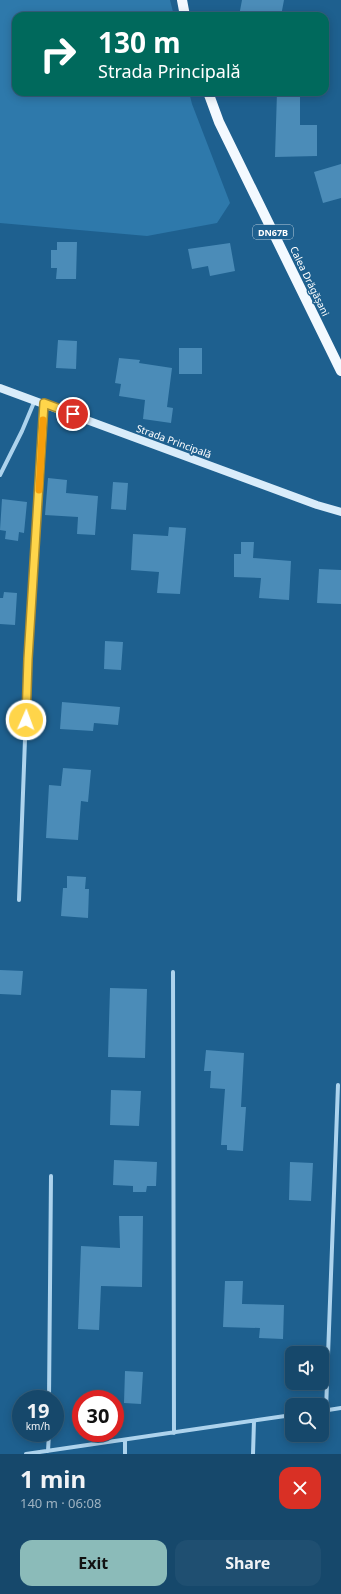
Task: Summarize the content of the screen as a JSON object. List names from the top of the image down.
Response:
{
  "streets": {
    "main road": ["DN67B", "Calea Drăgășani"],
    "street": ["Strada Principală"]
  },
  "page": {
    "turn": ["130 m", "Strada Principală"],
    "speed": "19 km/h",
    "limit": "30",
    "heading": ["1 min", "140 m · 06:08"],
    "buttons": ["Exit", "Share"]
  }
}
